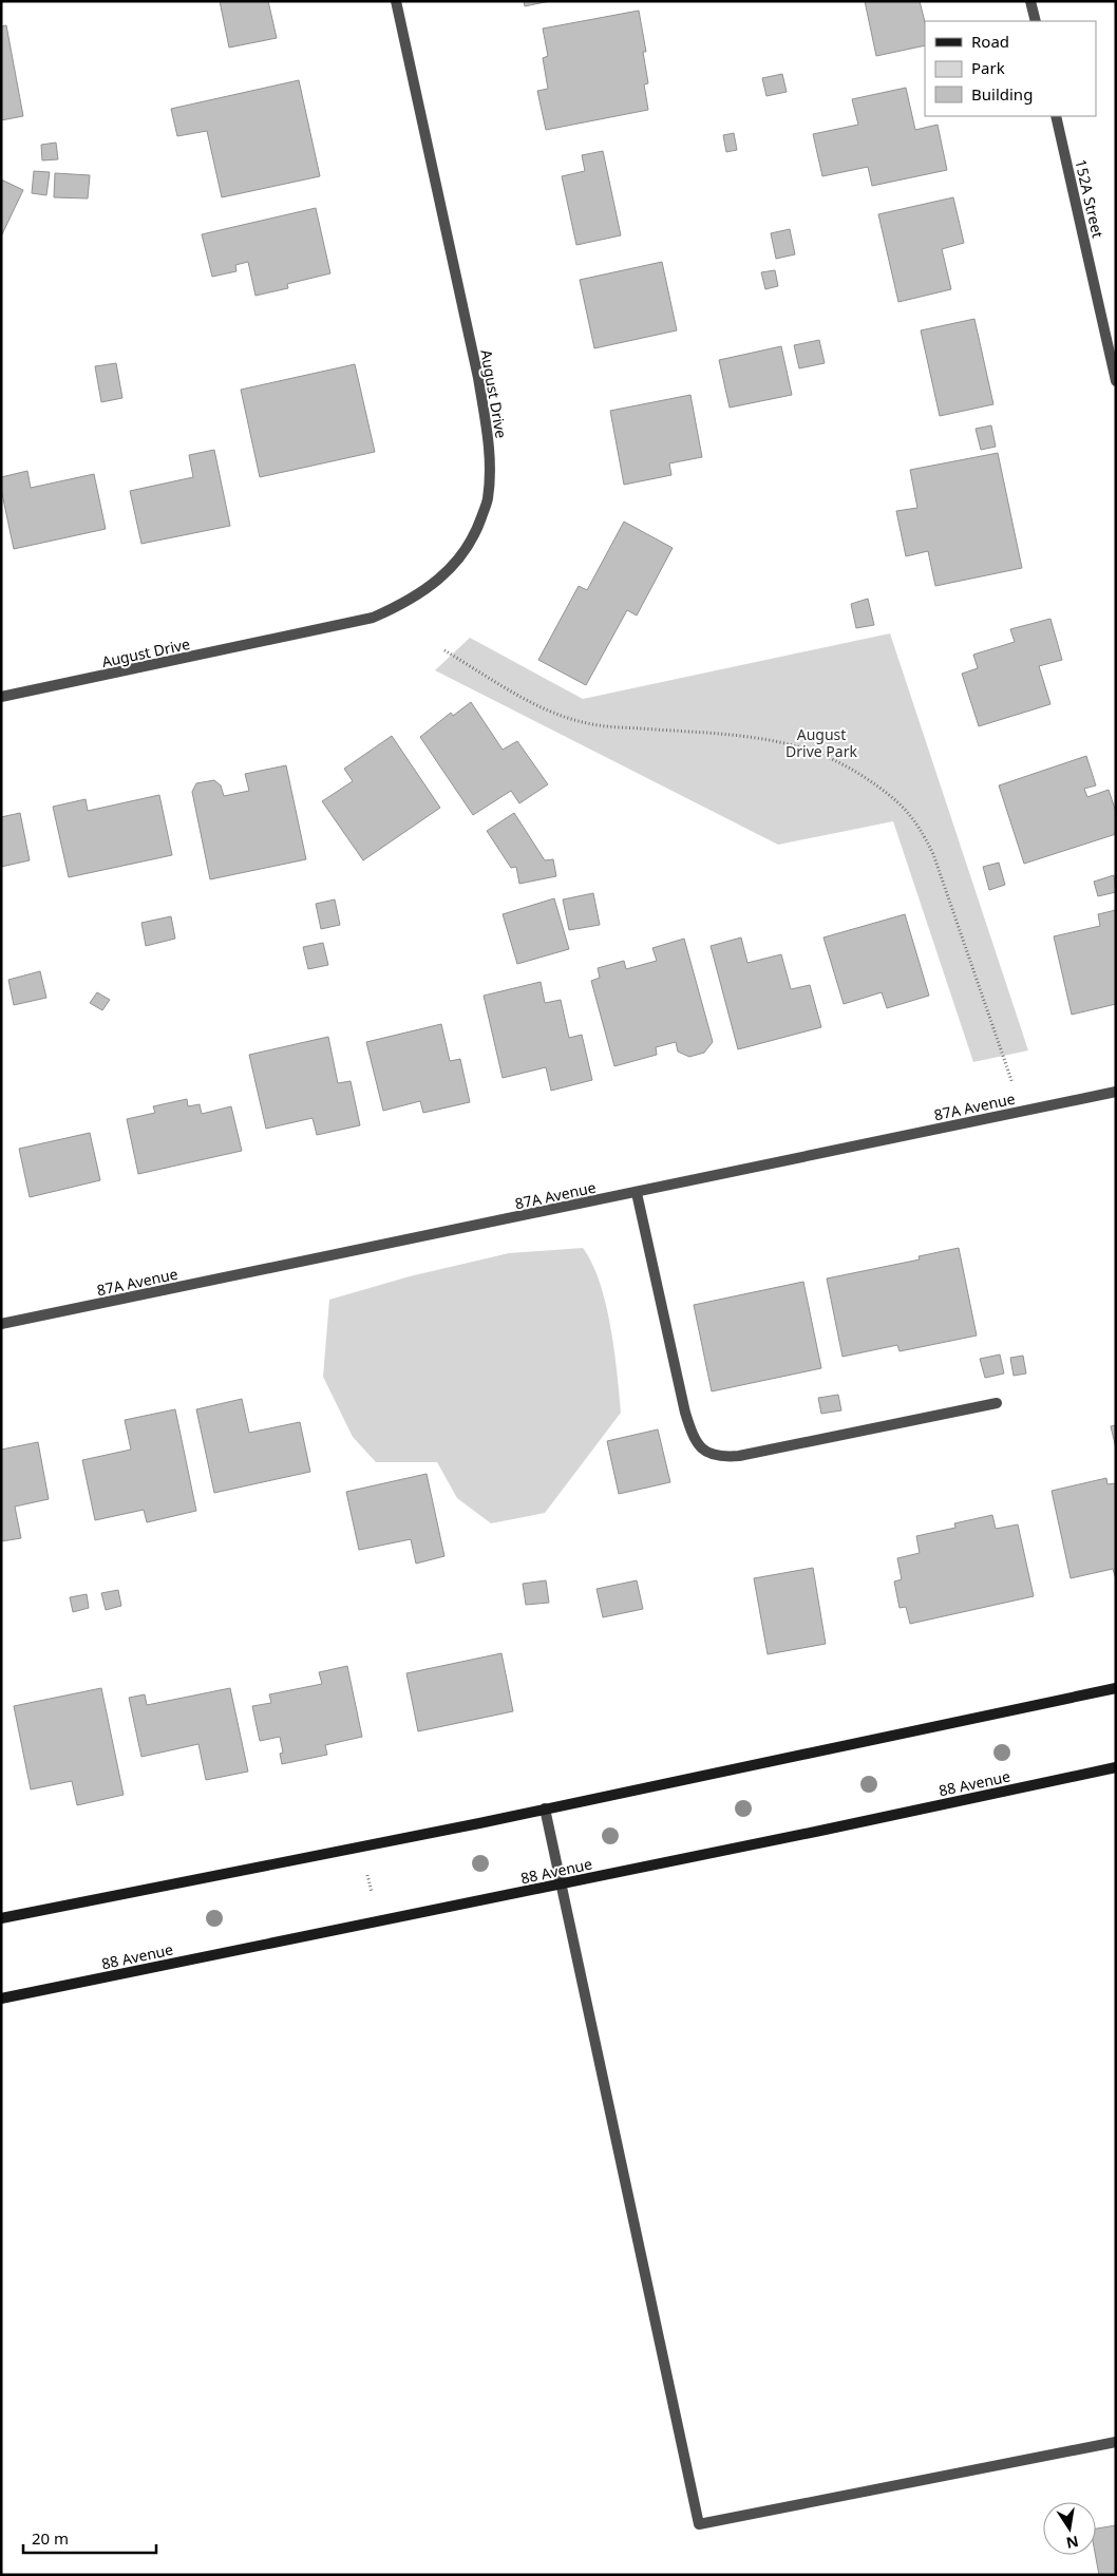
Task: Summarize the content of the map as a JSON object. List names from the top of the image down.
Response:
{
  "streets": {
    "main road": ["88 Avenue"],
    "street": ["152A Street", "August Drive", "87A Avenue"]
  },
  "parks": ["August Drive Park"],
  "legend": ["Road", "Park", "Building"],
  "scale_bar": "20 m",
  "north": "bottom"
}
